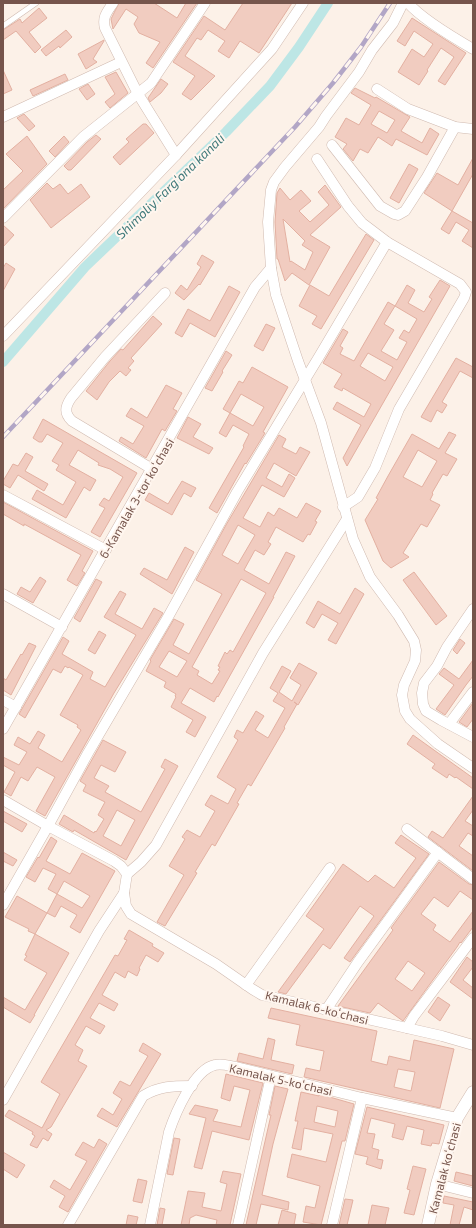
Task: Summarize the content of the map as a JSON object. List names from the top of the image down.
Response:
{
  "streets": {
    "street": [
      "6-Kamalak 3-tor koʻchasi",
      "Kamalak 6-koʻchasi",
      "Kamalak 5-koʻchasi",
      "Kamalak koʻchasi"
    ]
  },
  "crossings": [
    ["Kamalak 5-koʻchasi", "Kamalak koʻchasi"]
  ],
  "water": ["Shimoliy Fargʻona kanali"]
}
